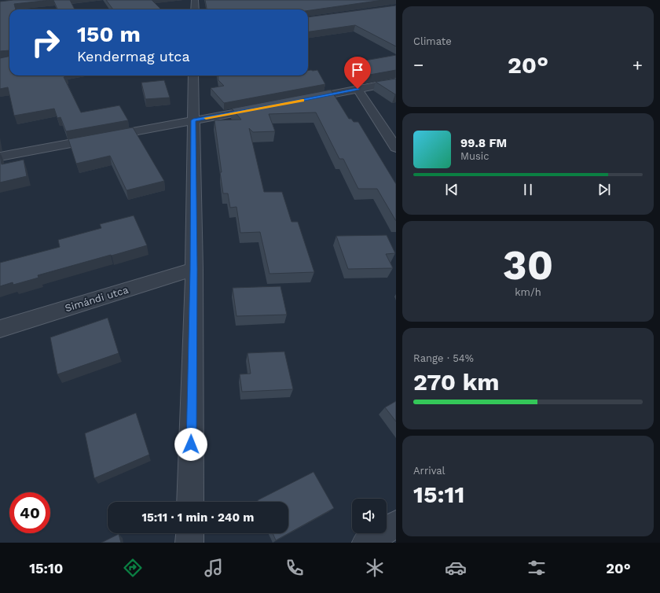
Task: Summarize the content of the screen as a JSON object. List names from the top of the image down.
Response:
{
  "streets": {
    "street": ["Simándi utca"]
  },
  "page": {
    "tile": [
      "Climate",
      ["30", "km/h"],
      ["Range · 54%", "270 km"],
      ["Arrival", "15:11"]
    ],
    "turn": ["150 m", "Kendermag utca"],
    "heat": ["−", "20°", "+"],
    "song": ["99.8 FM", "Music"],
    "limit": "40",
    "trip": "15:11 · 1 min · 240 m",
    "tabs": ["15:10", "20°"]
  }
}
